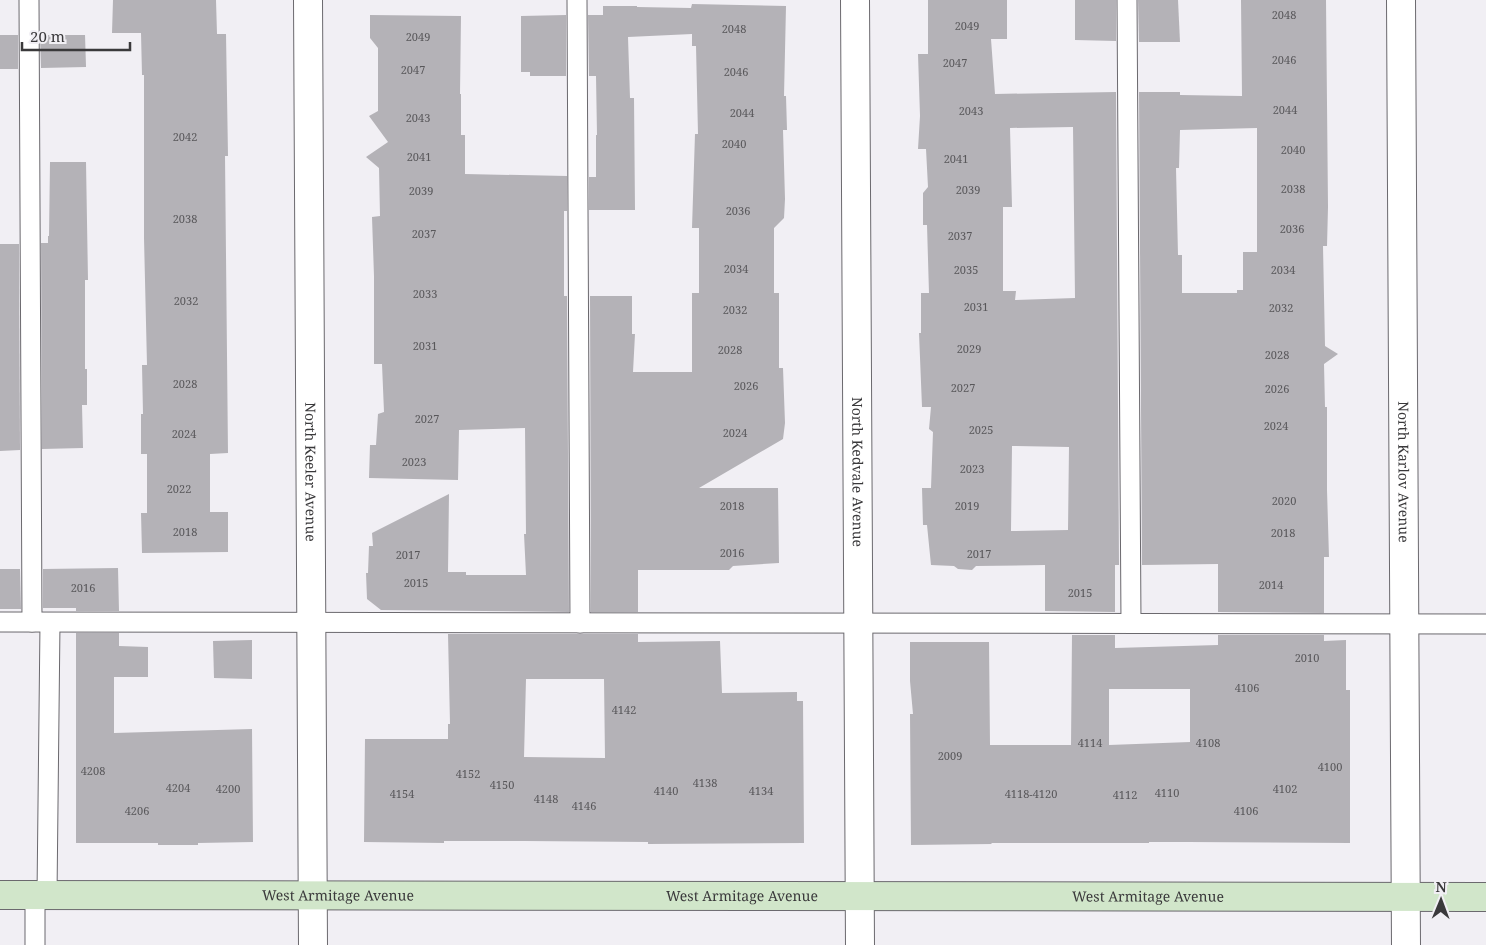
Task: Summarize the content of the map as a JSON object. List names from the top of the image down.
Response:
{
  "streets": {
    "main road": ["West Armitage Avenue"],
    "street": ["North Keeler Avenue", "North Kedvale Avenue", "North Karlov Avenue"]
  },
  "crossings": [
    ["North Keeler Avenue", "West Armitage Avenue"],
    ["North Kedvale Avenue", "West Armitage Avenue"],
    ["North Karlov Avenue", "West Armitage Avenue"]
  ],
  "house_numbers": [
    "2048",
    "2049",
    "2048",
    "2049",
    "2046",
    "2047",
    "2047",
    "2046",
    "2044",
    "2043",
    "2044",
    "2043",
    "2042",
    "2040",
    "2040",
    "2041",
    "2041",
    "2038",
    "2039",
    "2039",
    "2036",
    "2038",
    "2036",
    "2037",
    "2037",
    "2034",
    "2035",
    "2034",
    "2033",
    "2032",
    "2031",
    "2032",
    "2032",
    "2031",
    "2029",
    "2028",
    "2028",
    "2028",
    "2026",
    "2027",
    "2026",
    "2027",
    "2024",
    "2025",
    "2024",
    "2024",
    "2023",
    "2023",
    "2022",
    "2020",
    "2018",
    "2019",
    "2018",
    "2018",
    "2016",
    "2017",
    "2017",
    "2015",
    "2014",
    "2016",
    "2015",
    "2010",
    "4106",
    "4142",
    "4114",
    "4108",
    "2009",
    "4100",
    "4208",
    "4152",
    "4138",
    "4150",
    "4204",
    "4200",
    "4102",
    "4140",
    "4134",
    "4110",
    "4154",
    "4118-4120",
    "4112",
    "4148",
    "4146",
    "4206",
    "4106"
  ],
  "scale_bar": "20 m",
  "north": "top"
}
